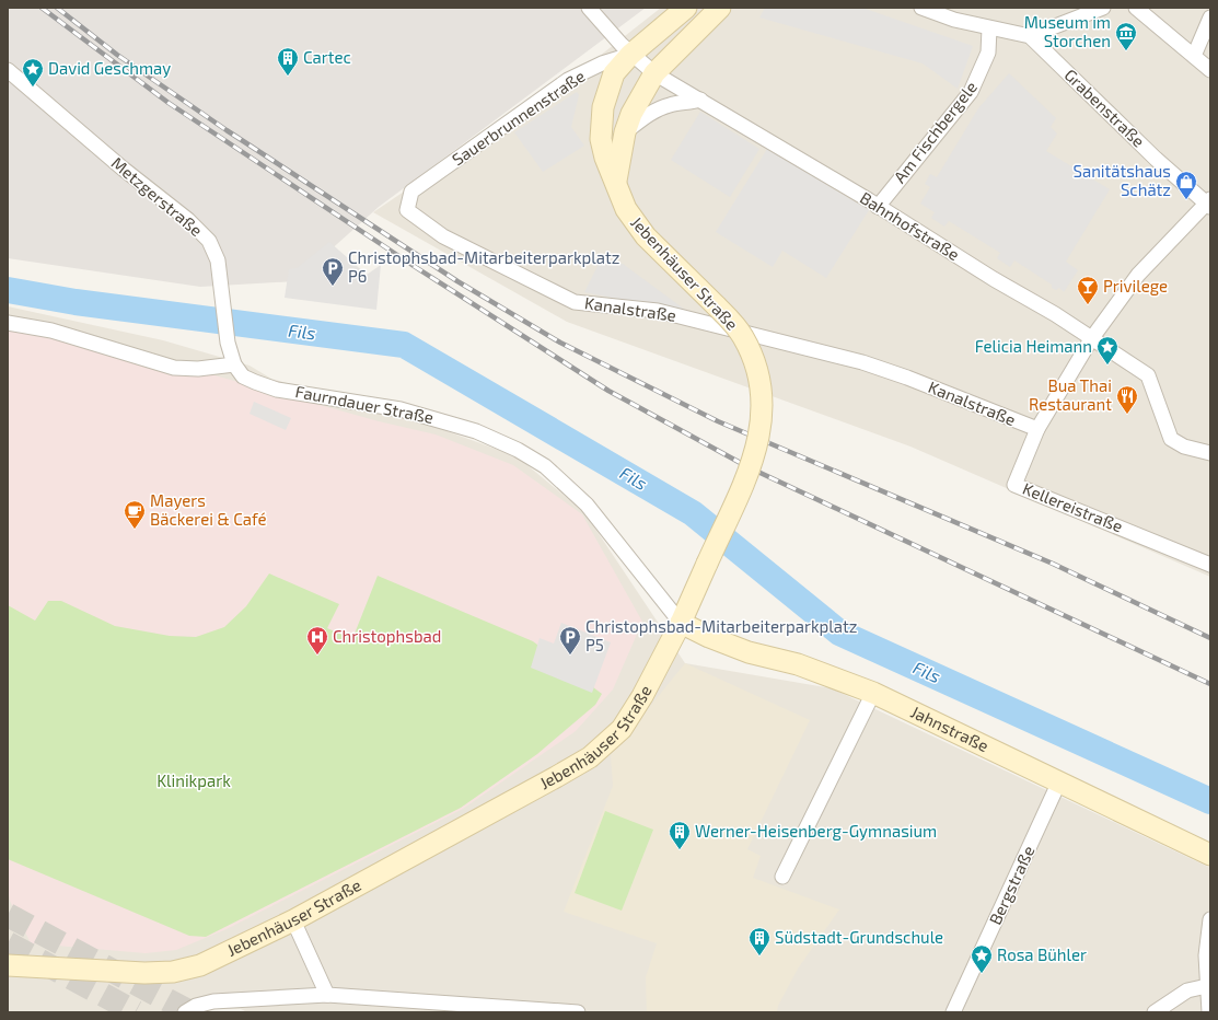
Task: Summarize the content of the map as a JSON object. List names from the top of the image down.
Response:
{
  "streets": {
    "main road": ["Jebenhäuser Straße", "Jahnstraße"],
    "street": [
      "Grabenstraße",
      "Sauerbrunnenstraße",
      "Am Fischbergele",
      "Metzgerstraße",
      "Bahnhofstraße",
      "Kanalstraße",
      "Faurndauer Straße",
      "Kellereistraße",
      "Bergstraße"
    ]
  },
  "crossings": [
    ["Grabenstraße", "Kellereistraße"],
    ["Sauerbrunnenstraße", "Bahnhofstraße"],
    ["Sauerbrunnenstraße", "Jebenhäuser Straße"],
    ["Sauerbrunnenstraße", "Kanalstraße"],
    ["Am Fischbergele", "Bahnhofstraße"],
    ["Metzgerstraße", "Faurndauer Straße"],
    ["Bahnhofstraße", "Jebenhäuser Straße"],
    ["Bahnhofstraße", "Kellereistraße"],
    ["Jebenhäuser Straße", "Faurndauer Straße"],
    ["Jebenhäuser Straße", "Jahnstraße"],
    ["Kanalstraße", "Kellereistraße"],
    ["Faurndauer Straße", "Jahnstraße"],
    ["Jahnstraße", "Bergstraße"]
  ],
  "water": ["Fils"],
  "parks": ["Klinikpark"],
  "places": {
    "museum": ["Museum im Storchen"],
    "building": ["Cartec", "Werner-Heisenberg-Gymnasium", "Südstadt-Grundschule"],
    "place": ["David Geschmay", "Felicia Heimann", "Rosa Bühler"],
    "shop": ["Sanitätshaus Schätz"],
    "parking": ["Christophsbad-Mitarbeiterparkplatz P6", "Christophsbad-Mitarbeiterparkplatz P5"],
    "bar": ["Privilege"],
    "restaurant": ["Bua Thai Restaurant"],
    "cafe": ["Mayers Bäckerei & Café"],
    "hospital": ["Christophsbad"]
  }
}
